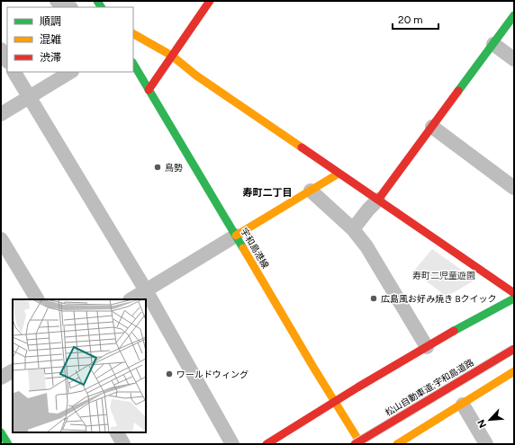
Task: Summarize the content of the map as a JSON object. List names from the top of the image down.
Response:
{
  "streets": {
    "main road": ["宇和島港線", "松山自動車道;宇和島道路"]
  },
  "districts": ["寿町二丁目"],
  "parks": ["寿町二児童遊園"],
  "places": ["鳥勢", "広島風お好み焼き Bクイック", "ワールドウィング"],
  "legend": ["順調", "混雑", "渋滞"],
  "scale_bar": "20 m",
  "north": "bottom left"
}
